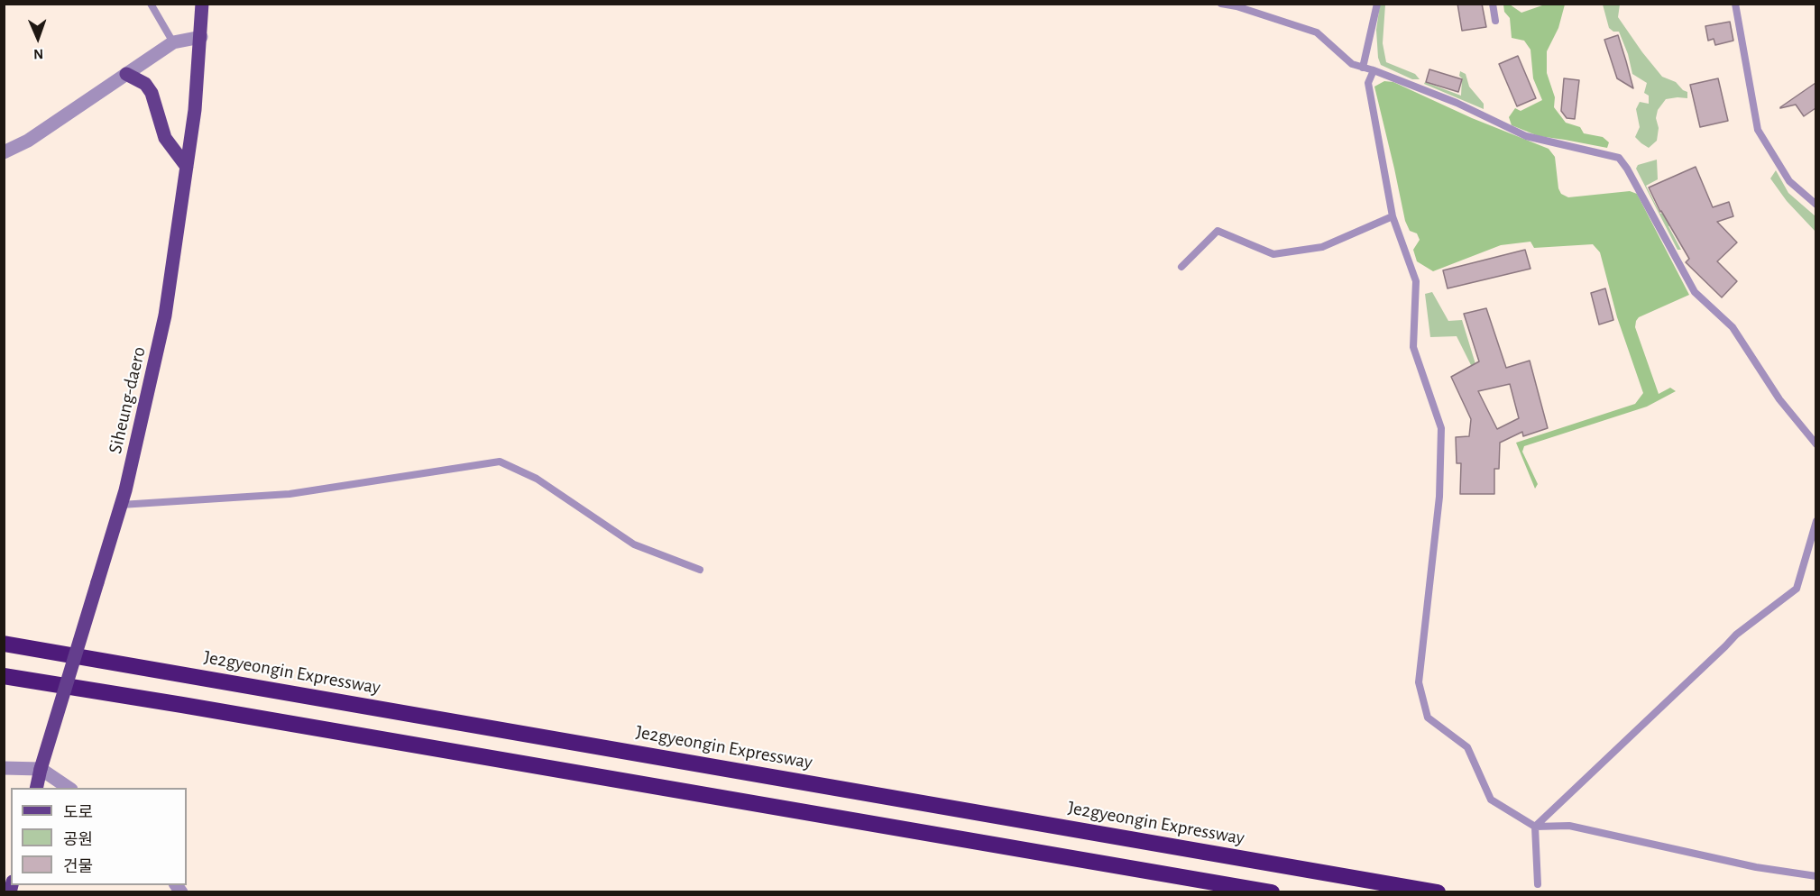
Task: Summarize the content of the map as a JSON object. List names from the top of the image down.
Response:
{
  "streets": {
    "highway": ["Je2gyeongin Expressway"],
    "main road": ["Siheung-daero"]
  },
  "legend": ["도로", "공원", "건물"],
  "north": "bottom"
}
